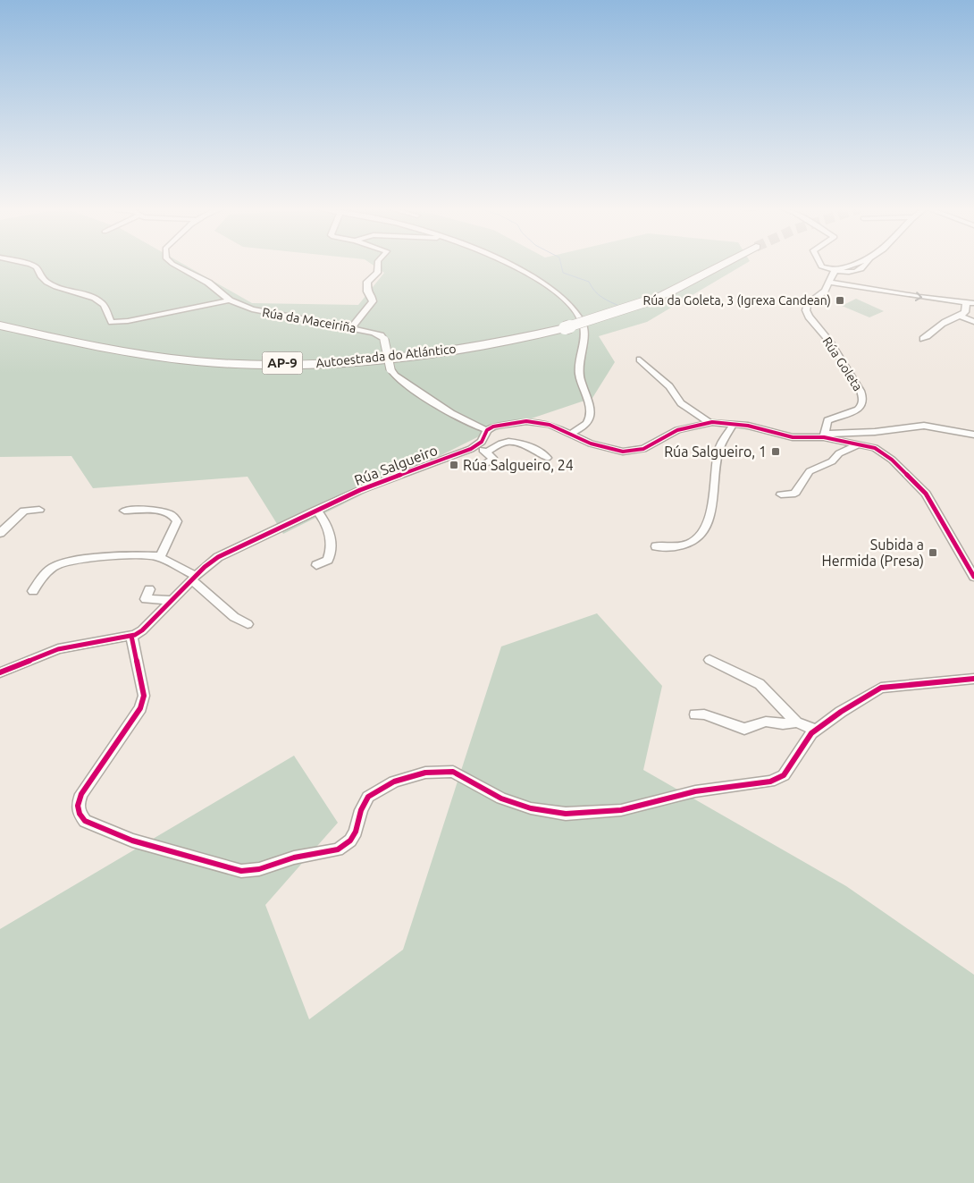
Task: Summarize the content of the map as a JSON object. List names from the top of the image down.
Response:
{
  "streets": {
    "highway": ["Autoestrada do Atlántico", "AP-9"],
    "street": ["Rúa da Maceiriña", "Rúa Goleta", "Rúa Salgueiro"]
  },
  "places": {
    "transit": [
      "Rúa da Goleta, 3 (Igrexa Candean)",
      "Rúa Salgueiro, 1",
      "Rúa Salgueiro, 24",
      "Subida a Hermida (Presa)"
    ]
  }
}
